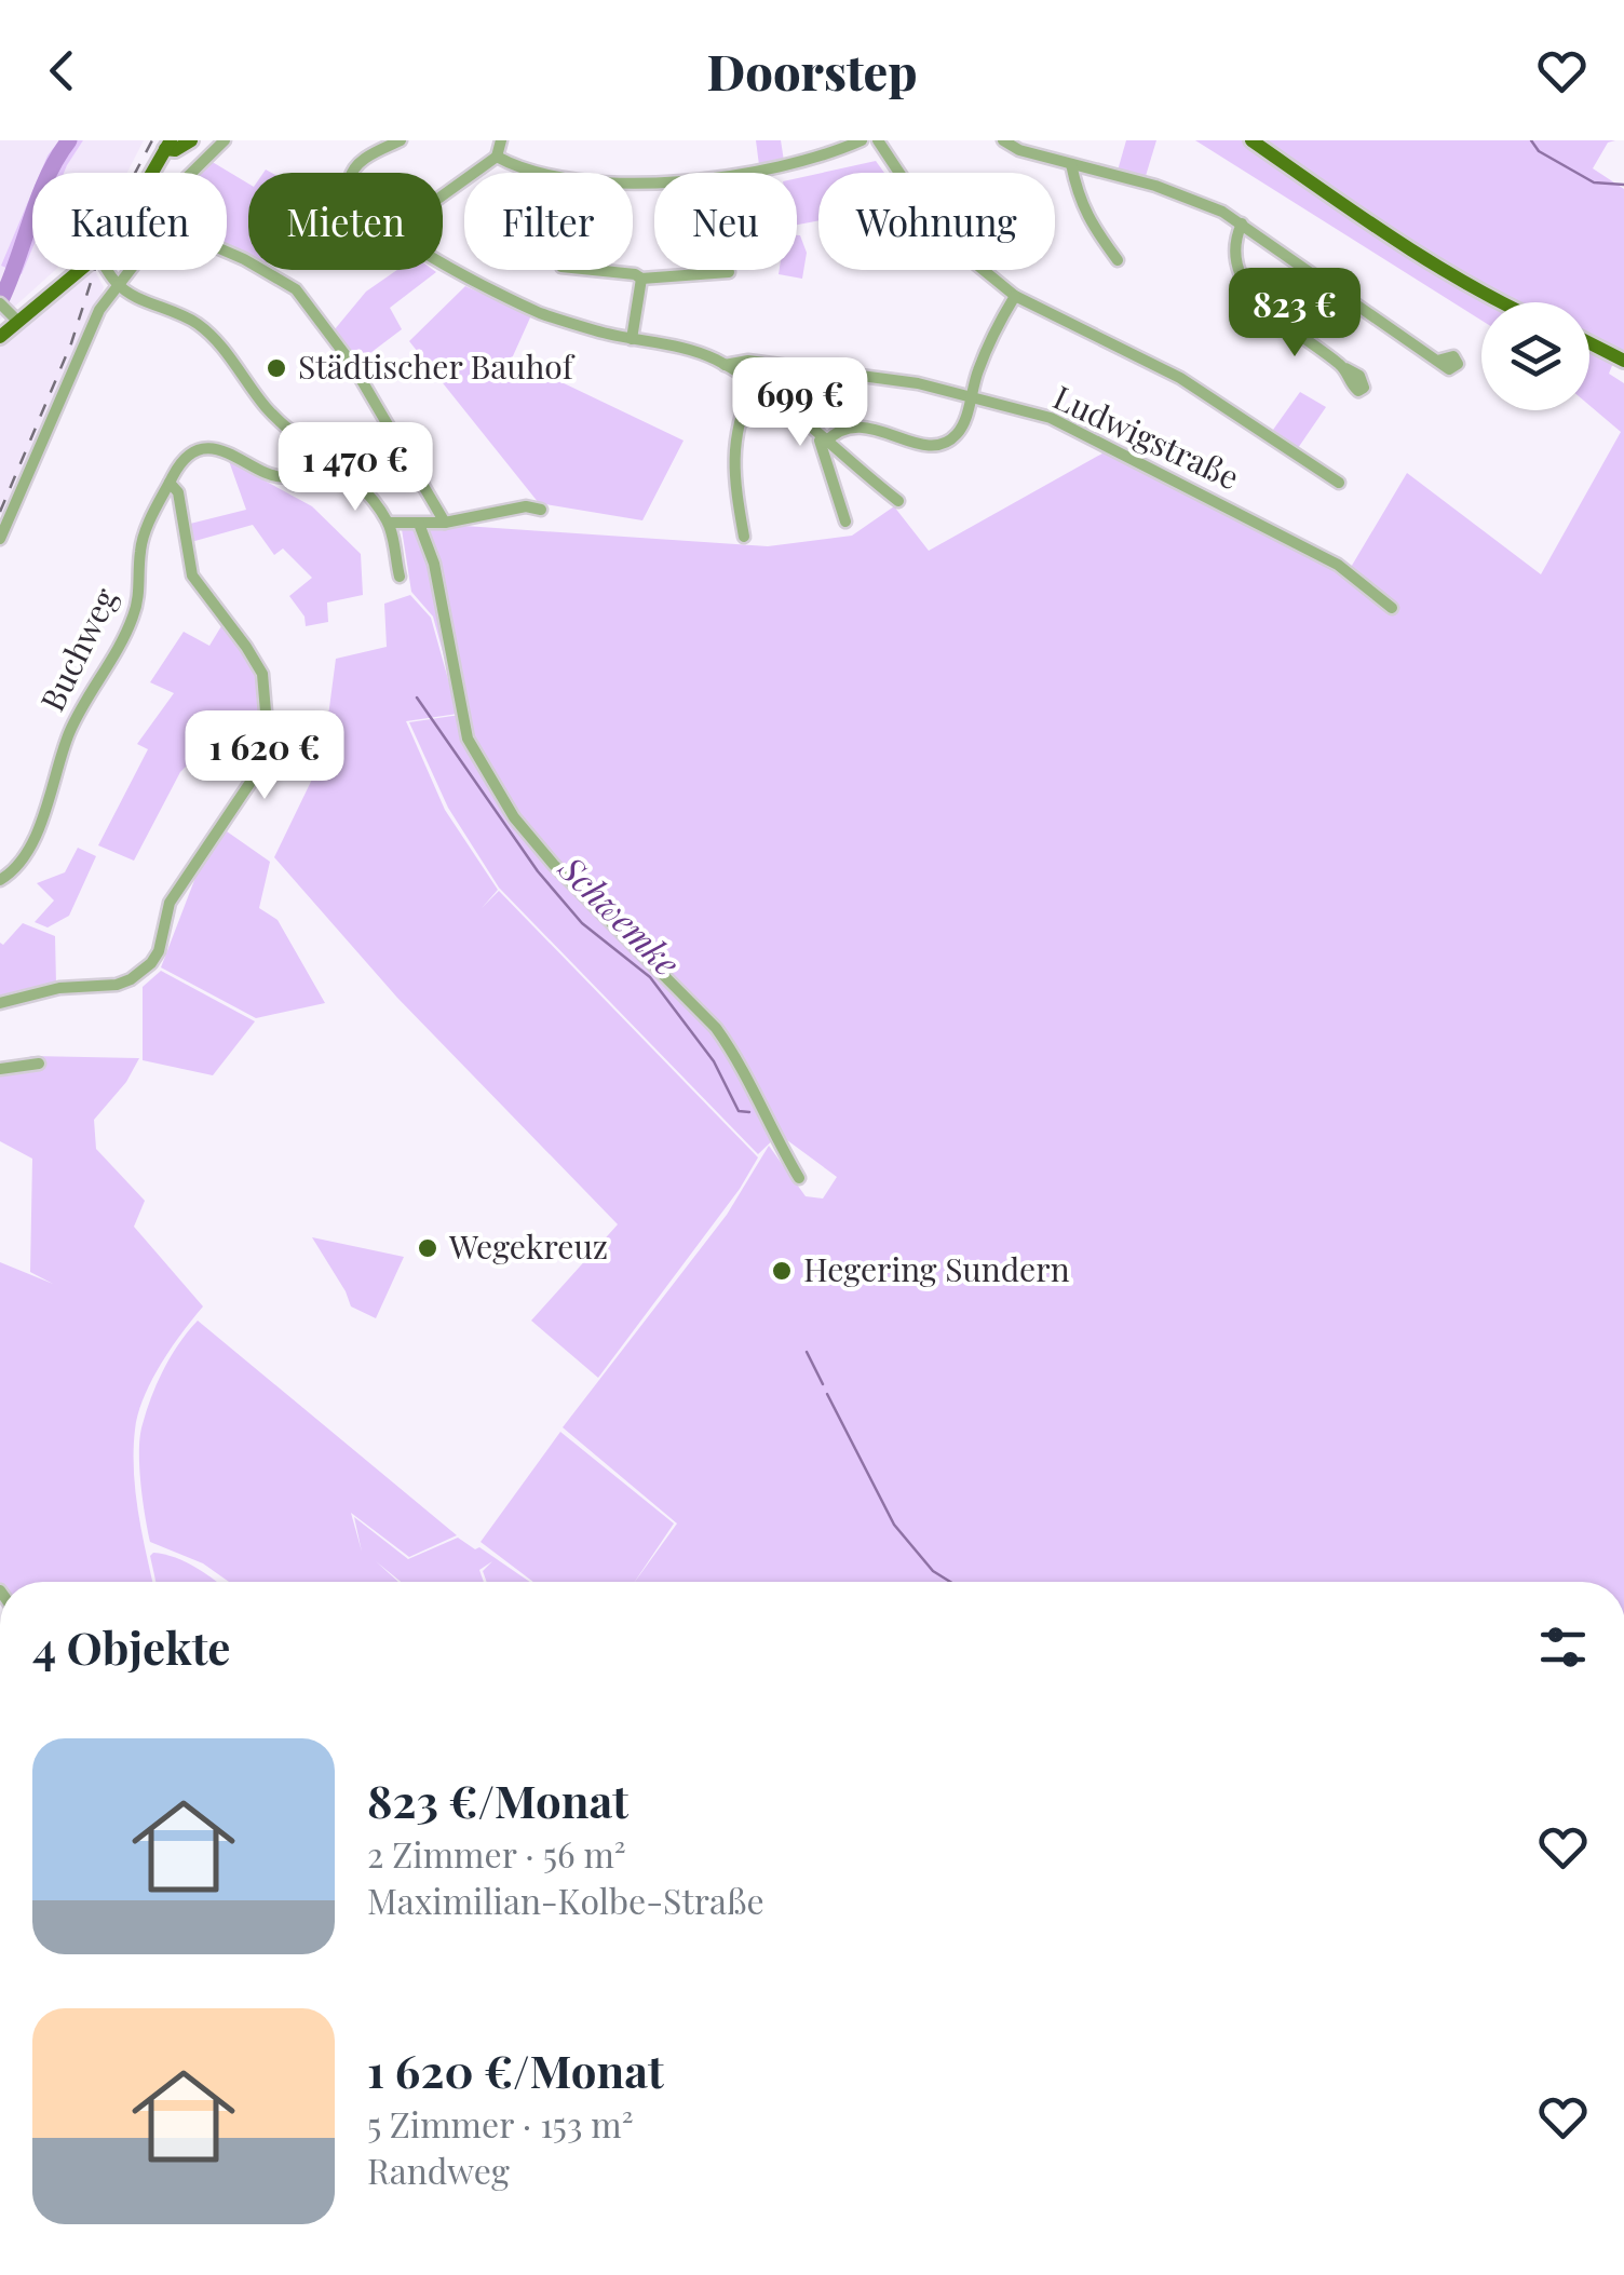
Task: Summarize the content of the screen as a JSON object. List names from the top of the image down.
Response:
{
  "streets": {
    "street": ["Ludwigstraße", "Buchweg"]
  },
  "water": ["Schwemke"],
  "places": ["Städtischer Bauhof", "Wegekreuz", "Hegering Sundern"],
  "page": {
    "header": "Doorstep",
    "chip": [
      "Kaufen",
      "Mieten",
      "Filter",
      "Neu",
      "Wohnung"
    ],
    "price": [
      "823 €",
      "699 €",
      "1 470 €",
      "1 620 €"
    ],
    "heading": "4 Objekte",
    "list": [
      {
        "name": "823 €/Monat",
        "note": "2 Zimmer · 56 m² · Maximilian-Kolbe-Straße"
      },
      {
        "name": "1 620 €/Monat",
        "note": "5 Zimmer · 153 m² · Randweg"
      }
    ]
  }
}
